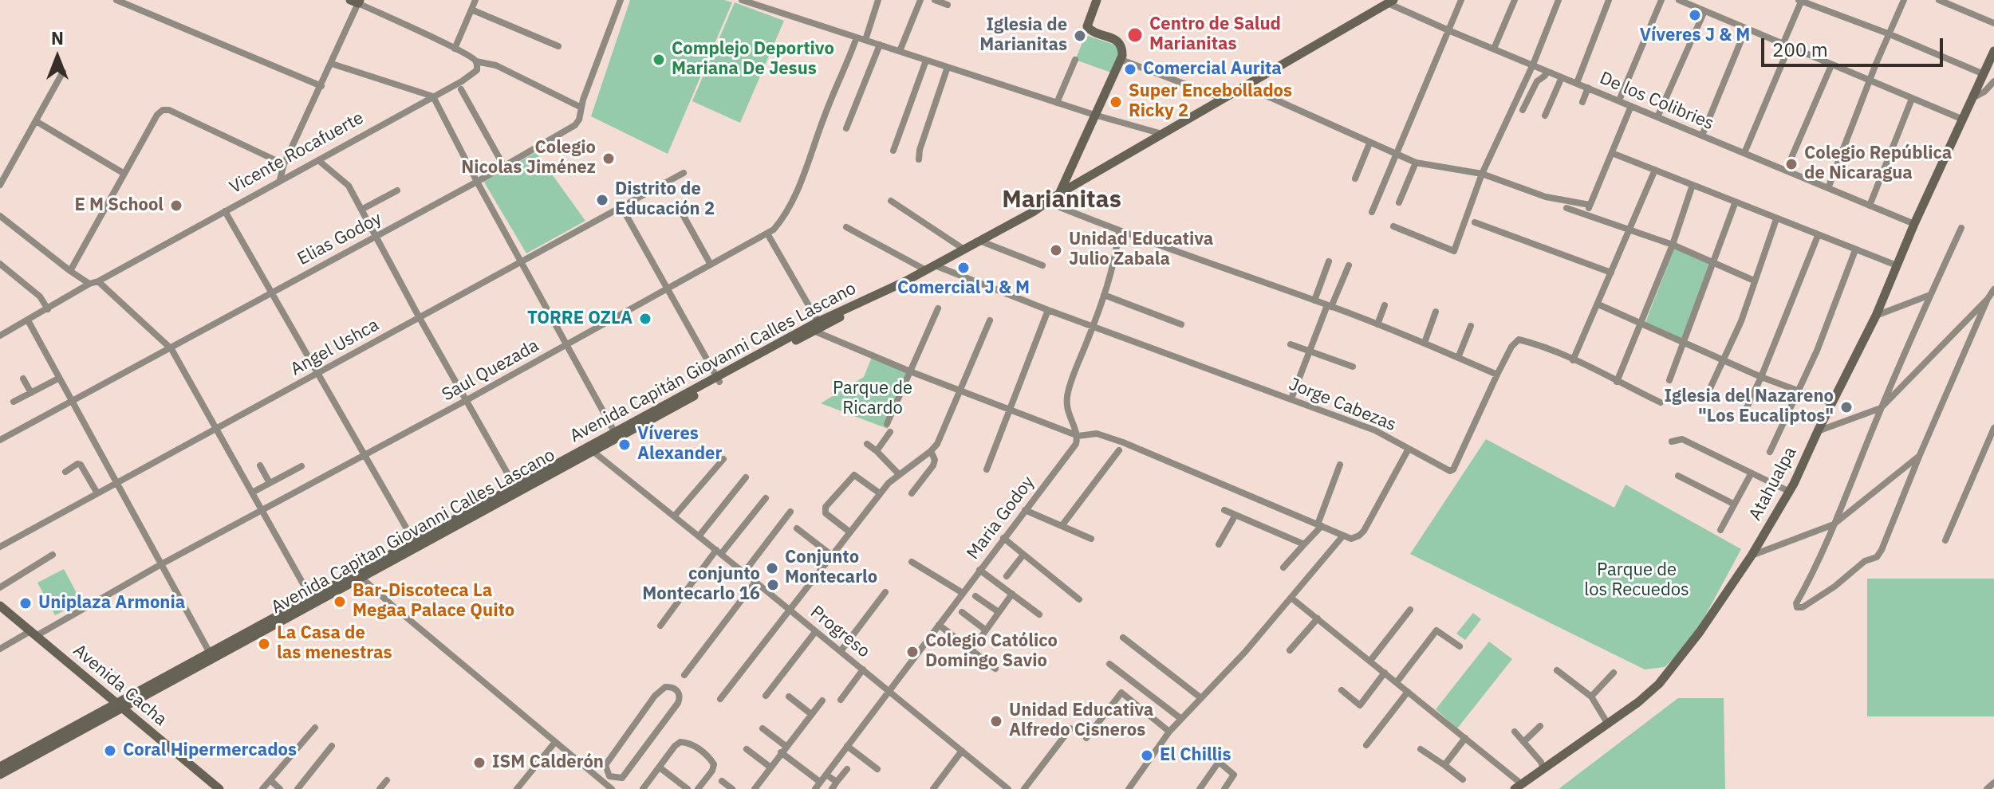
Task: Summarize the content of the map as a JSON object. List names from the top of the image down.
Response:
{
  "streets": {
    "street": [
      "De los Colibries",
      "Vicente Rocafuerte",
      "Elias Godoy",
      "Angel Ushca",
      "Avenida Capitán Giovanni Calles Lascano",
      "Saul Quezada",
      "Jorge Cabezas",
      "Atahualpa",
      "Maria Godoy",
      "Avenida Capitan Giovanni Calles Lascano",
      "Progreso",
      "Avenida Cacha"
    ]
  },
  "crossings": [
    ["De los Colibries", "Avenida Capitán Giovanni Calles Lascano"],
    ["De los Colibries", "Atahualpa"],
    ["Avenida Capitán Giovanni Calles Lascano", "Jorge Cabezas"],
    ["Avenida Capitán Giovanni Calles Lascano", "Avenida Capitan Giovanni Calles Lascano"],
    ["Saul Quezada", "Avenida Cacha"],
    ["Maria Godoy", "Progreso"],
    ["Avenida Capitan Giovanni Calles Lascano", "Progreso"],
    ["Avenida Capitan Giovanni Calles Lascano", "Avenida Cacha"]
  ],
  "districts": ["Marianitas"],
  "parks": ["Parque de Ricardo", "Parque de los Recuedos"],
  "places": [
    "Víveres J & M",
    "Centro de Salud Marianitas",
    "Iglesia de Marianitas",
    "Complejo Deportivo Mariana De Jesus",
    "Comercial Aurita",
    "Super Encebollados Ricky 2",
    "Colegio Nicolas Jiménez",
    "Colegio República de Nicaragua",
    "Distrito de Educación 2",
    "E M School",
    "Unidad Educativa Julio Zabala",
    "Comercial J & M",
    "TORRE OZLA",
    "Iglesia del Nazareno \"Los Eucaliptos\"",
    "Víveres Alexander",
    "Conjunto Montecarlo",
    "conjunto Montecarlo 16",
    "Bar-Discoteca La Megaa Palace Quito",
    "Uniplaza Armonia",
    "La Casa de las menestras",
    "Colegio Católico Domingo Savio",
    "Unidad Educativa Alfredo Cisneros",
    "Coral Hipermercados",
    "El Chillis",
    "ISM Calderón"
  ],
  "scale_bar": "200 m",
  "north": "top"
}
